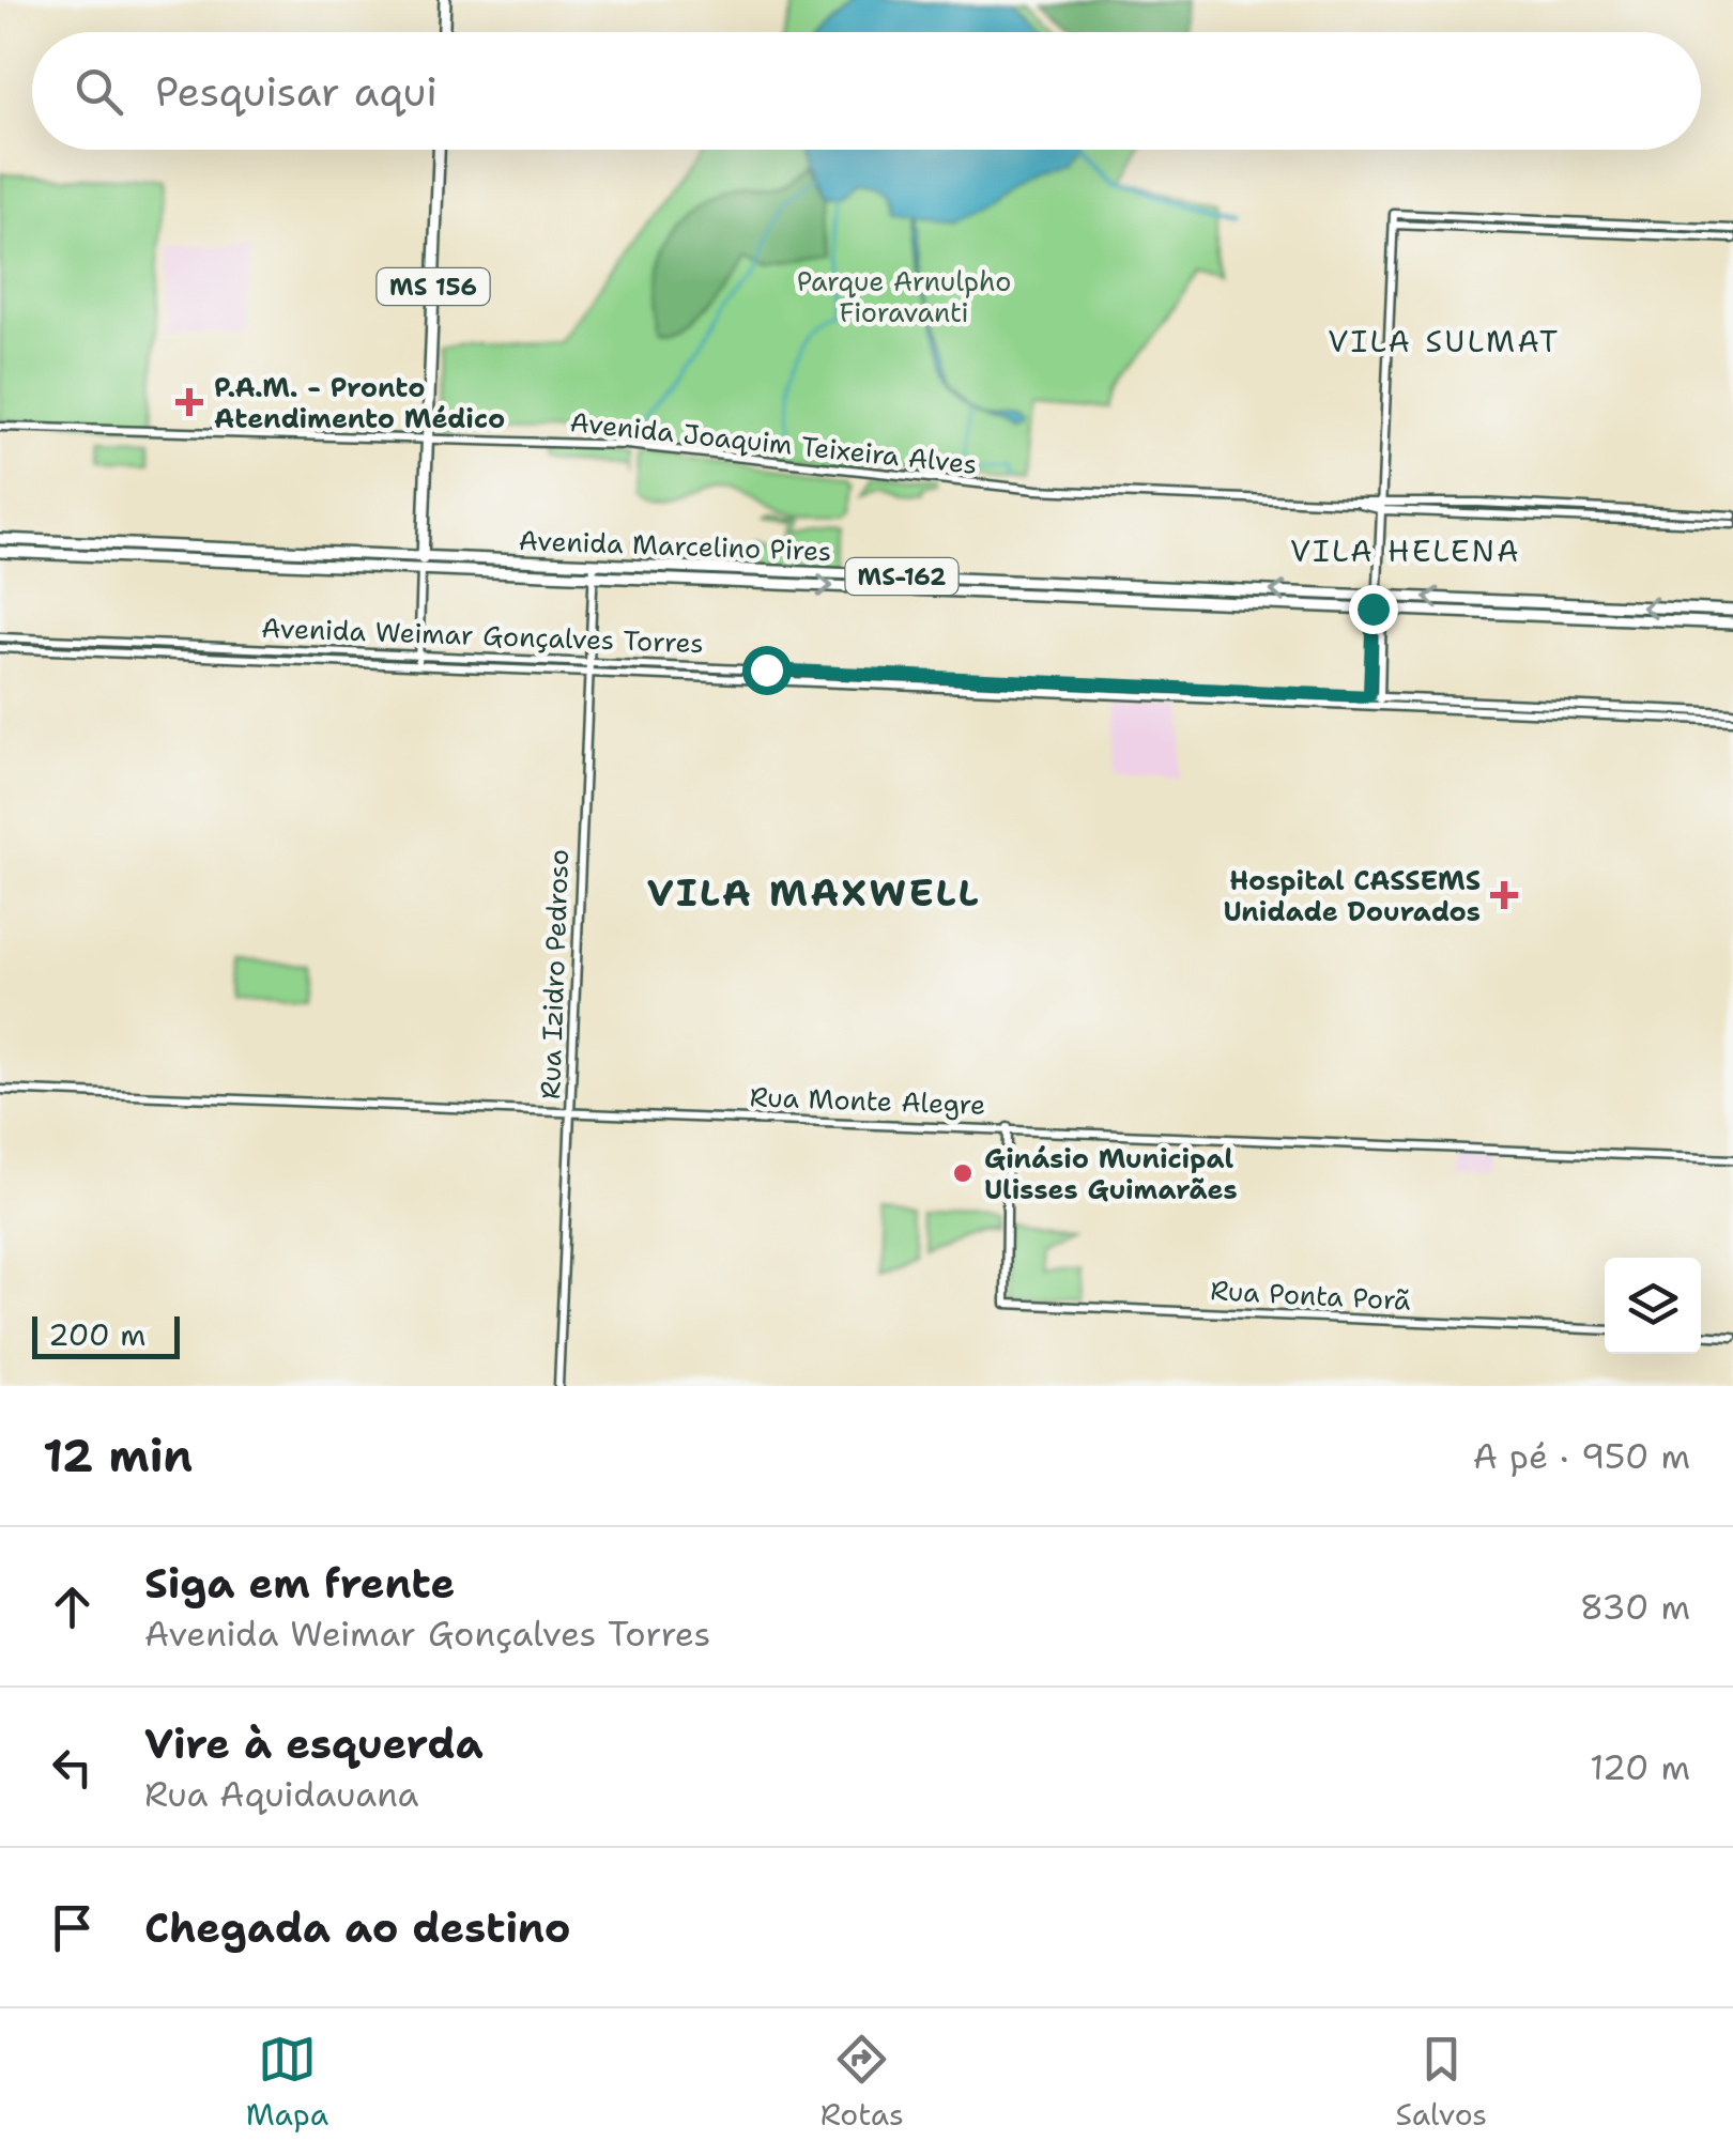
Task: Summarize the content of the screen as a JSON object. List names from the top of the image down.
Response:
{
  "streets": {
    "main road": [
      "MS 156",
      "Avenida Joaquim Teixeira Alves",
      "Avenida Marcelino Pires",
      "MS-162",
      "Avenida Weimar Gonçalves Torres",
      "Rua Izidro Pedroso",
      "Rua Monte Alegre",
      "Rua Ponta Porã"
    ]
  },
  "crossings": [
    ["MS 156", "Avenida Joaquim Teixeira Alves"],
    ["MS 156", "Avenida Marcelino Pires"],
    ["Avenida Marcelino Pires", "Rua Izidro Pedroso"],
    ["Avenida Weimar Gonçalves Torres", "Rua Izidro Pedroso"],
    ["Rua Izidro Pedroso", "Rua Monte Alegre"],
    ["Rua Monte Alegre", "Rua Ponta Porã"]
  ],
  "districts": ["VILA SULMAT", "VILA HELENA", "VILA MAXWELL"],
  "parks": ["Parque Arnulpho Fioravanti"],
  "places": {
    "health": ["P.A.M. - Pronto Atendimento Médico", "Hospital CASSEMS Unidade Dourados"],
    "other": ["Ginásio Municipal Ulisses Guimarães"]
  },
  "scale_bar": "200 m",
  "page": {
    "search": "Pesquisar aqui",
    "scale": "200 m",
    "heading": ["12 min", "A pé · 950 m"],
    "list": [
      ["Siga em frente", "Avenida Weimar Gonçalves Torres", "830 m"],
      ["Vire à esquerda", "Rua Aquidauana", "120 m"],
      "Chegada ao destino"
    ],
    "nav": ["Mapa", "Rotas", "Salvos"]
  }
}
